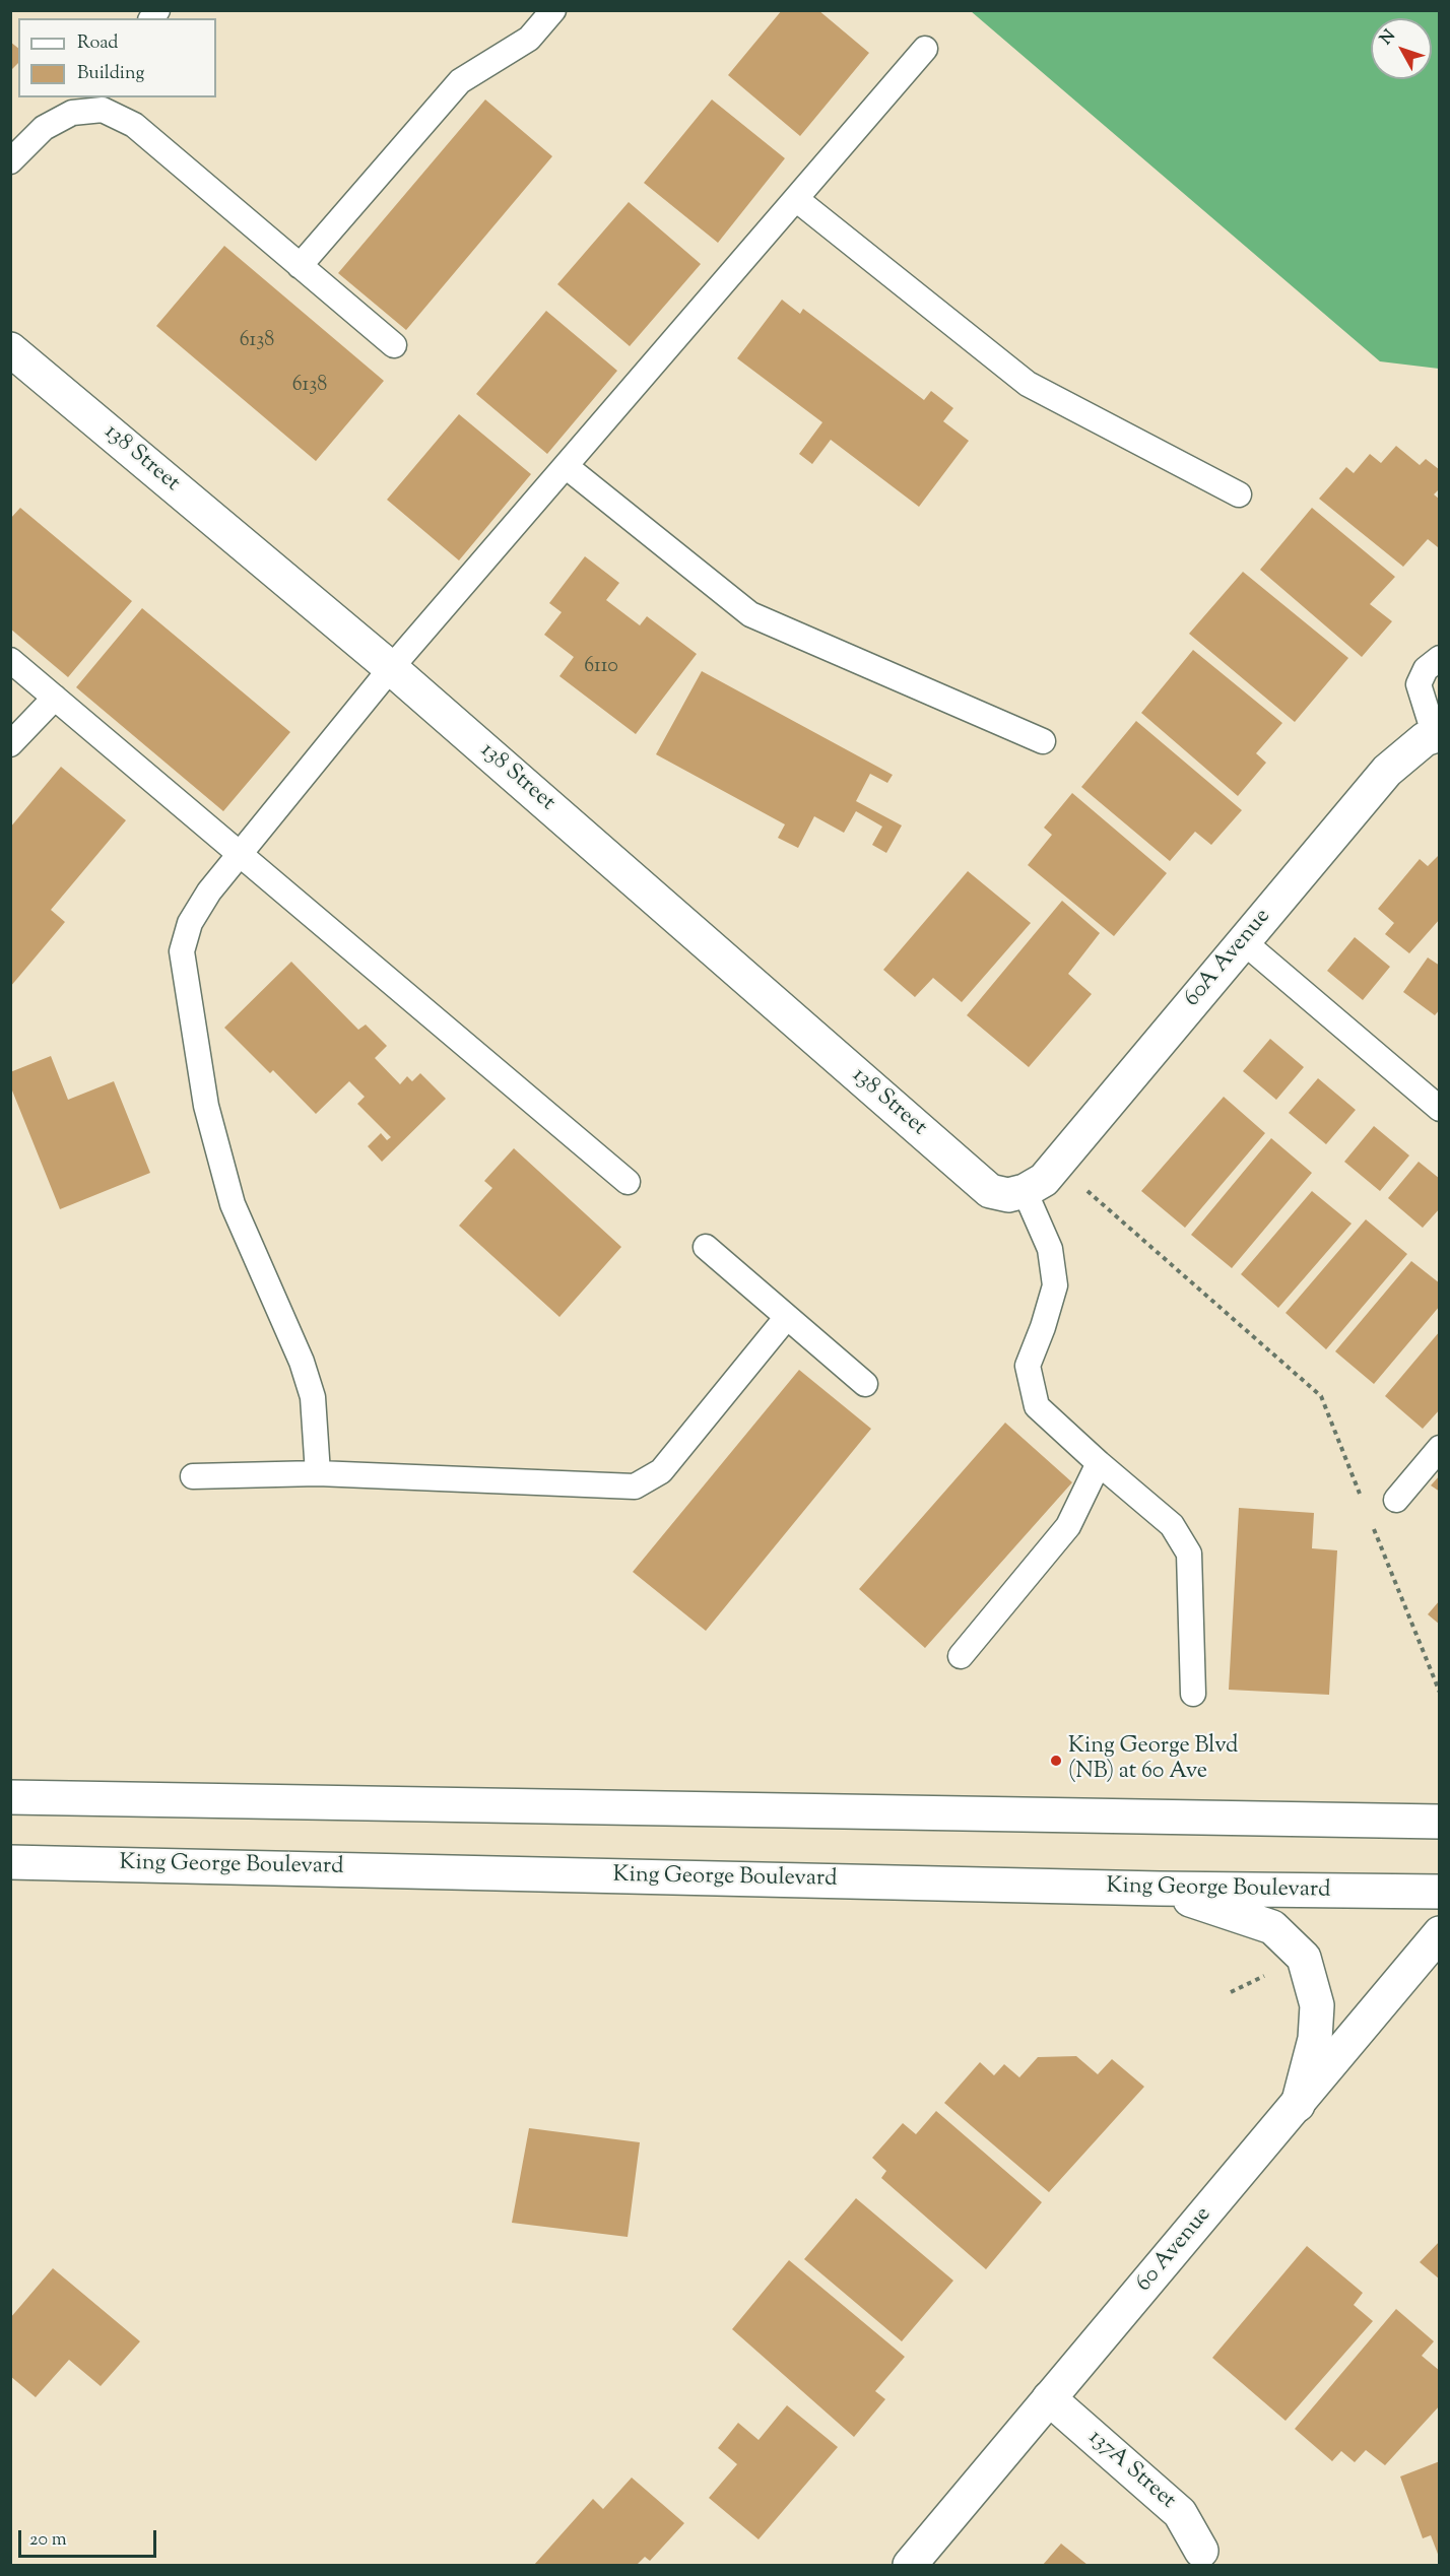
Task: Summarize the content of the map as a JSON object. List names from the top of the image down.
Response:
{
  "streets": {
    "main road": [
      "138 Street",
      "60A Avenue",
      "King George Boulevard",
      "60 Avenue",
      "137A Street"
    ]
  },
  "crossings": [
    ["138 Street", "60A Avenue"],
    ["60 Avenue", "137A Street"]
  ],
  "places": ["King George Blvd (NB) at 60 Ave"],
  "house_numbers": ["6138", "6138", "6110"],
  "legend": ["Road", "Building"],
  "scale_bar": "20 m",
  "north": "top left"
}
